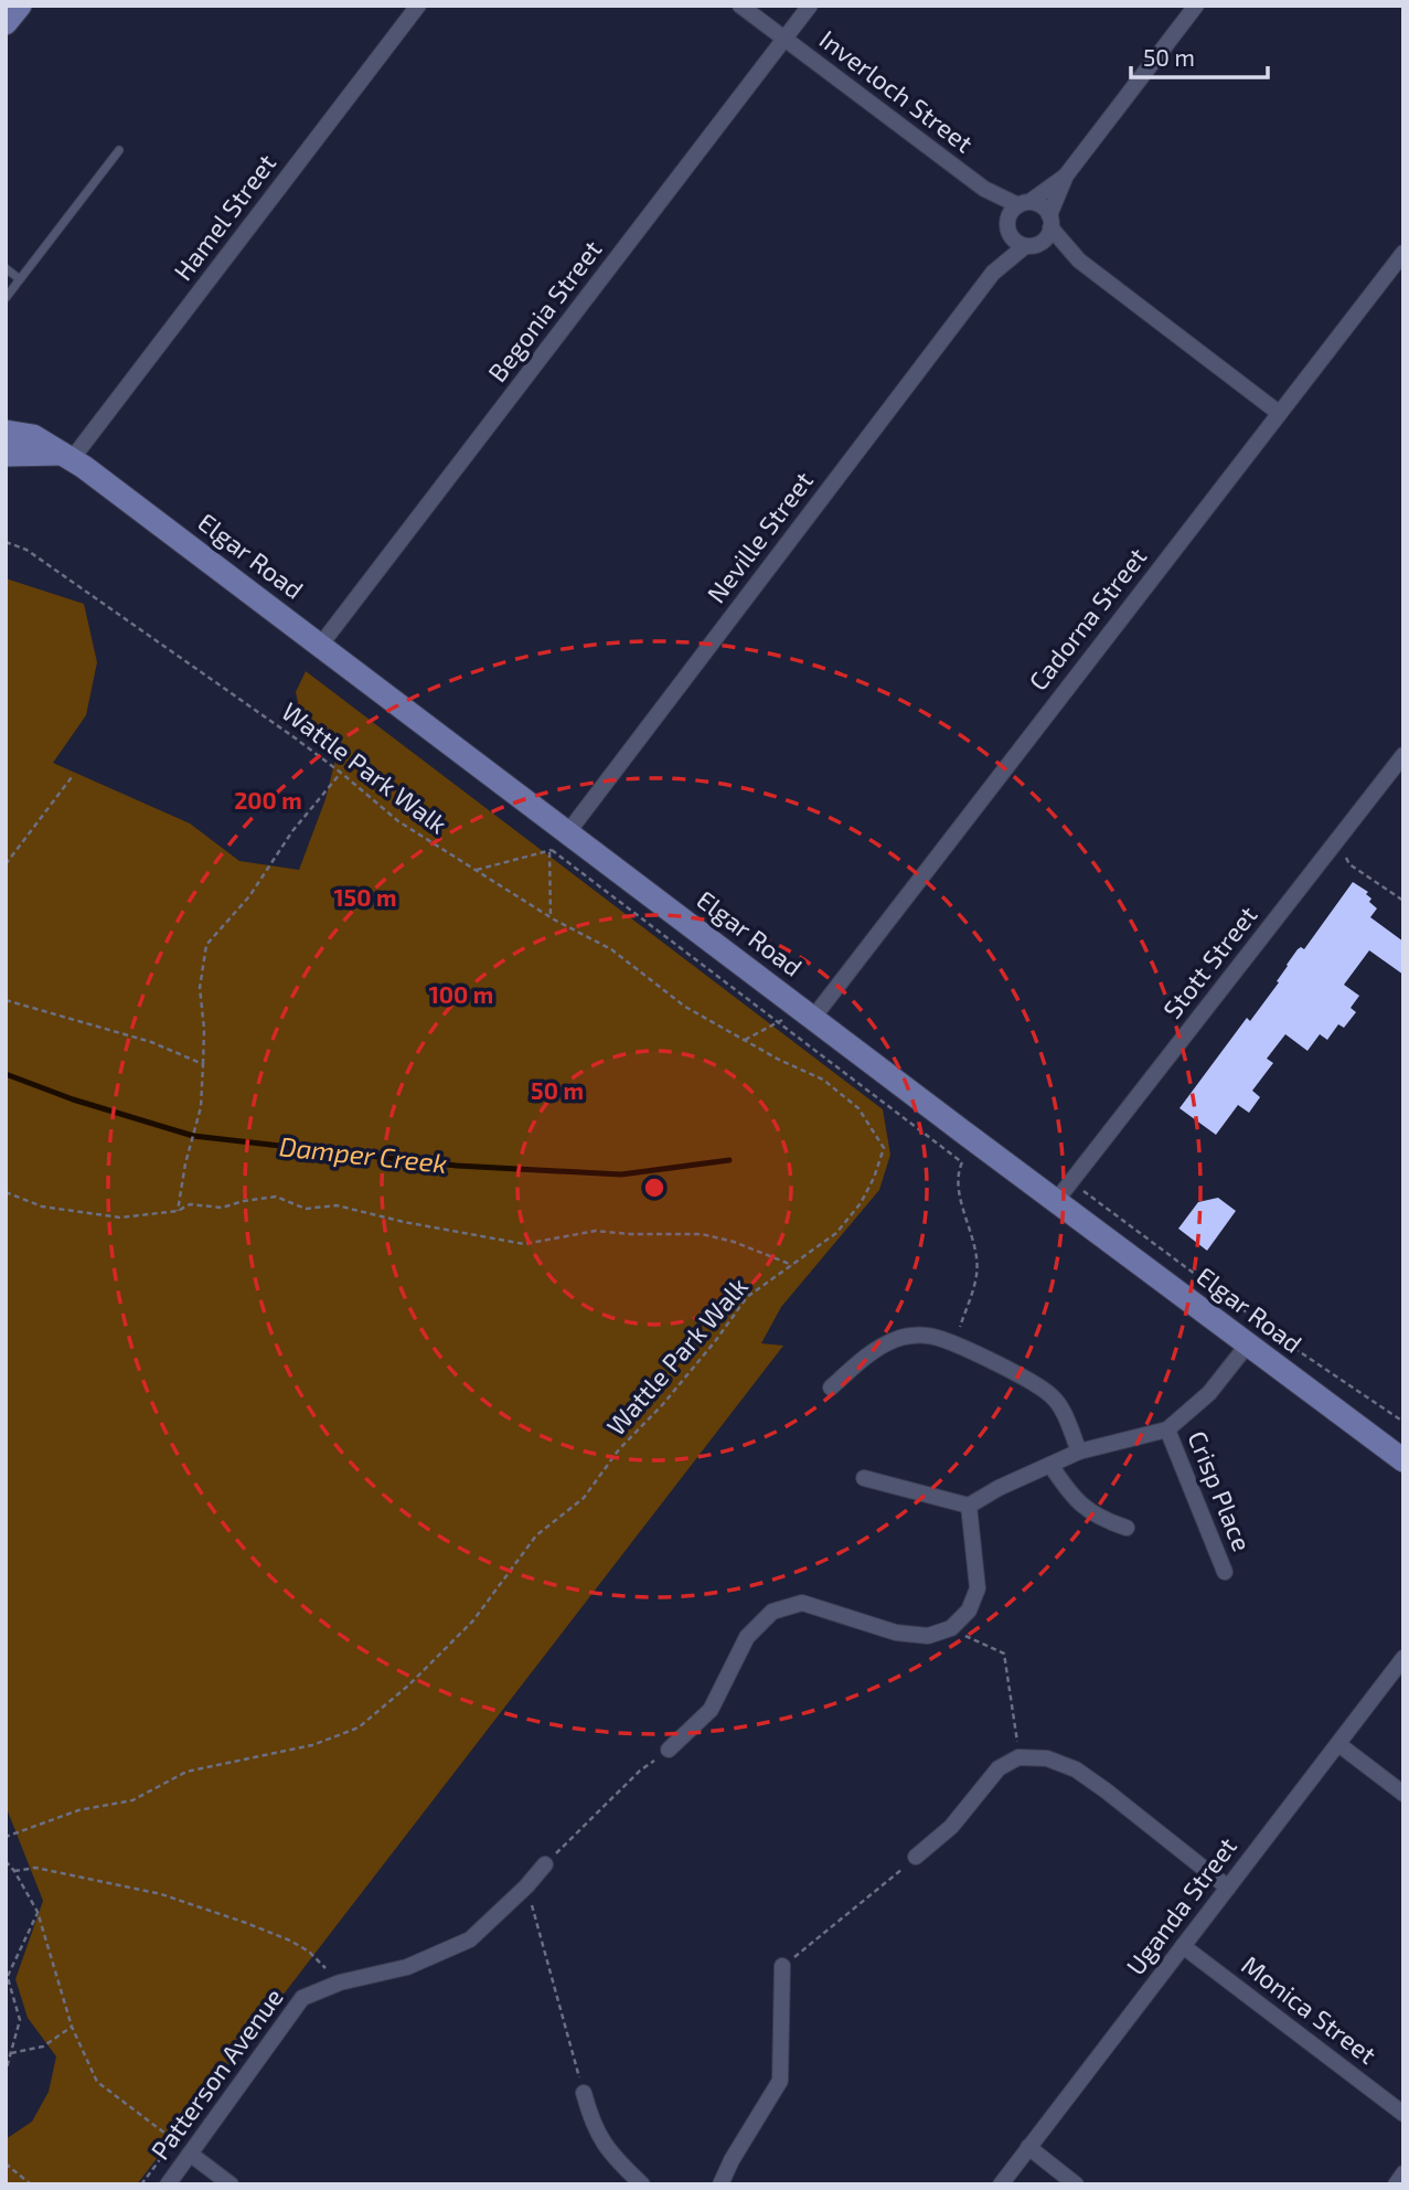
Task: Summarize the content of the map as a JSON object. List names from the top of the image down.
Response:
{
  "streets": {
    "main road": ["Elgar Road"],
    "street": [
      "Inverloch Street",
      "Hamel Street",
      "Begonia Street",
      "Neville Street",
      "Cadorna Street",
      "Stott Street",
      "Crisp Place",
      "Uganda Street",
      "Monica Street",
      "Patterson Avenue"
    ],
    "path": ["Wattle Park Walk"]
  },
  "crossings": [
    ["Inverloch Street", "Begonia Street"],
    ["Inverloch Street", "Neville Street"],
    ["Hamel Street", "Elgar Road"],
    ["Begonia Street", "Elgar Road"],
    ["Neville Street", "Elgar Road"],
    ["Elgar Road", "Cadorna Street"],
    ["Elgar Road", "Stott Street"],
    ["Uganda Street", "Monica Street"]
  ],
  "water": ["Damper Creek"],
  "scale_bar": "50 m",
  "rings": [
    "200 m",
    "150 m",
    "100 m",
    "50 m"
  ]
}
